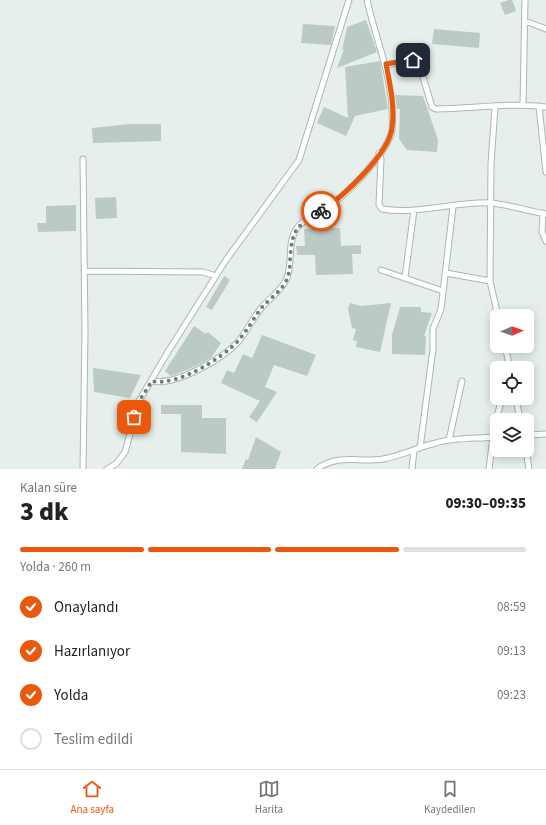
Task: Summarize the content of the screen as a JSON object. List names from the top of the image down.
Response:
{
  "north": "right",
  "page": {
    "heading": ["3 dk", "Kalan süre", "09:30–09:35"],
    "bar": "Yolda · 260 m",
    "list": [
      ["Onaylandı", "08:59"],
      ["Hazırlanıyor", "09:13"],
      ["Yolda", "09:23"],
      "Teslim edildi"
    ],
    "tabs": ["Ana sayfa", "Harita", "Kaydedilen"]
  }
}
